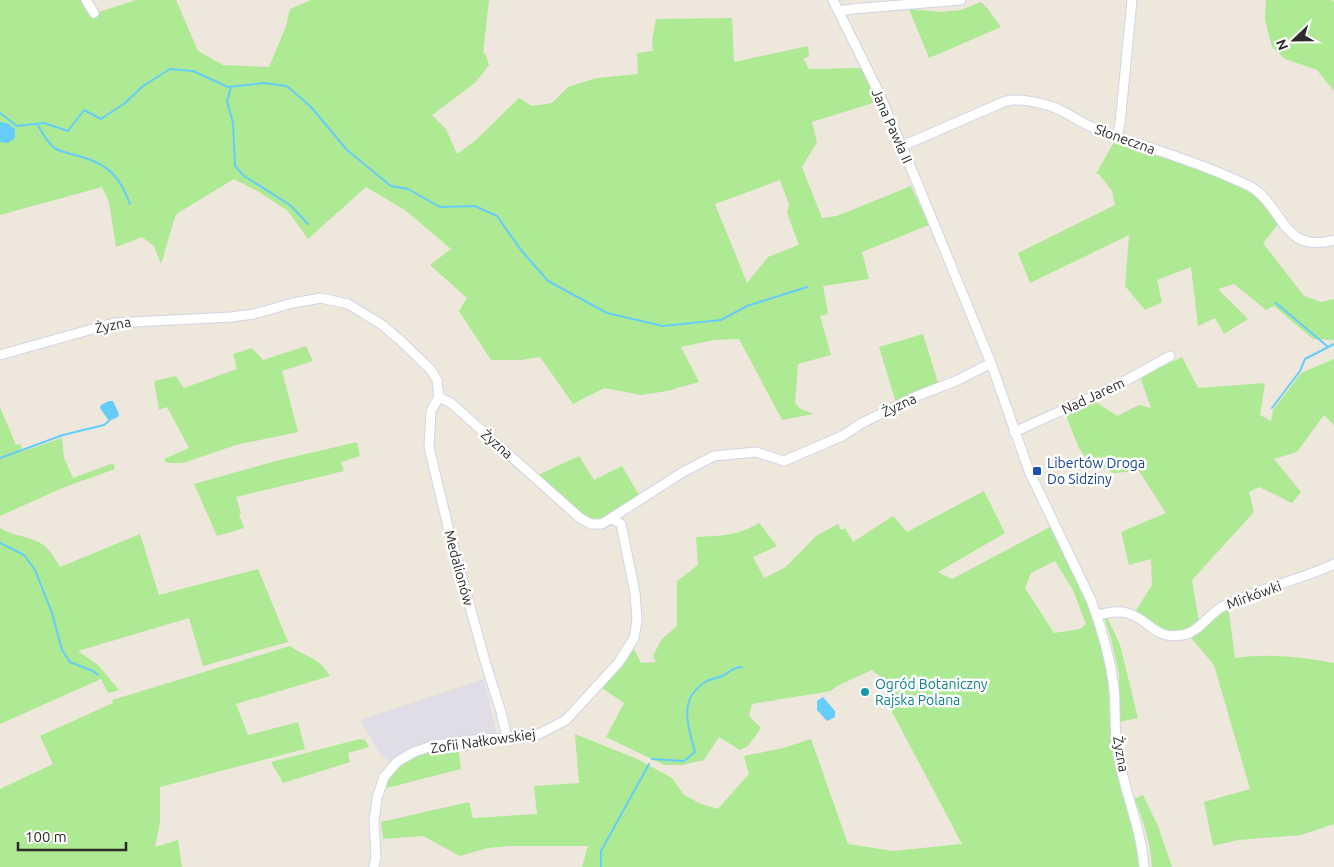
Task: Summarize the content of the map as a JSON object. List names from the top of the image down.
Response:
{
  "streets": {
    "street": [
      "Jana Pawła II",
      "Słoneczna",
      "Żyzna",
      "Nad Jarem",
      "Medalionów",
      "Mirkówki",
      "Zofii Nałkowskiej"
    ]
  },
  "crossings": [
    ["Jana Pawła II", "Słoneczna"],
    ["Jana Pawła II", "Żyzna"],
    ["Żyzna", "Nad Jarem"],
    ["Żyzna", "Medalionów"],
    ["Żyzna", "Mirkówki"],
    ["Żyzna", "Zofii Nałkowskiej"],
    ["Medalionów", "Zofii Nałkowskiej"]
  ],
  "places": {
    "transit": ["Libertów Droga Do Sidziny"],
    "other": ["Ogród Botaniczny Rajska Polana"]
  },
  "scale_bar": "100 m",
  "north": "left"
}
